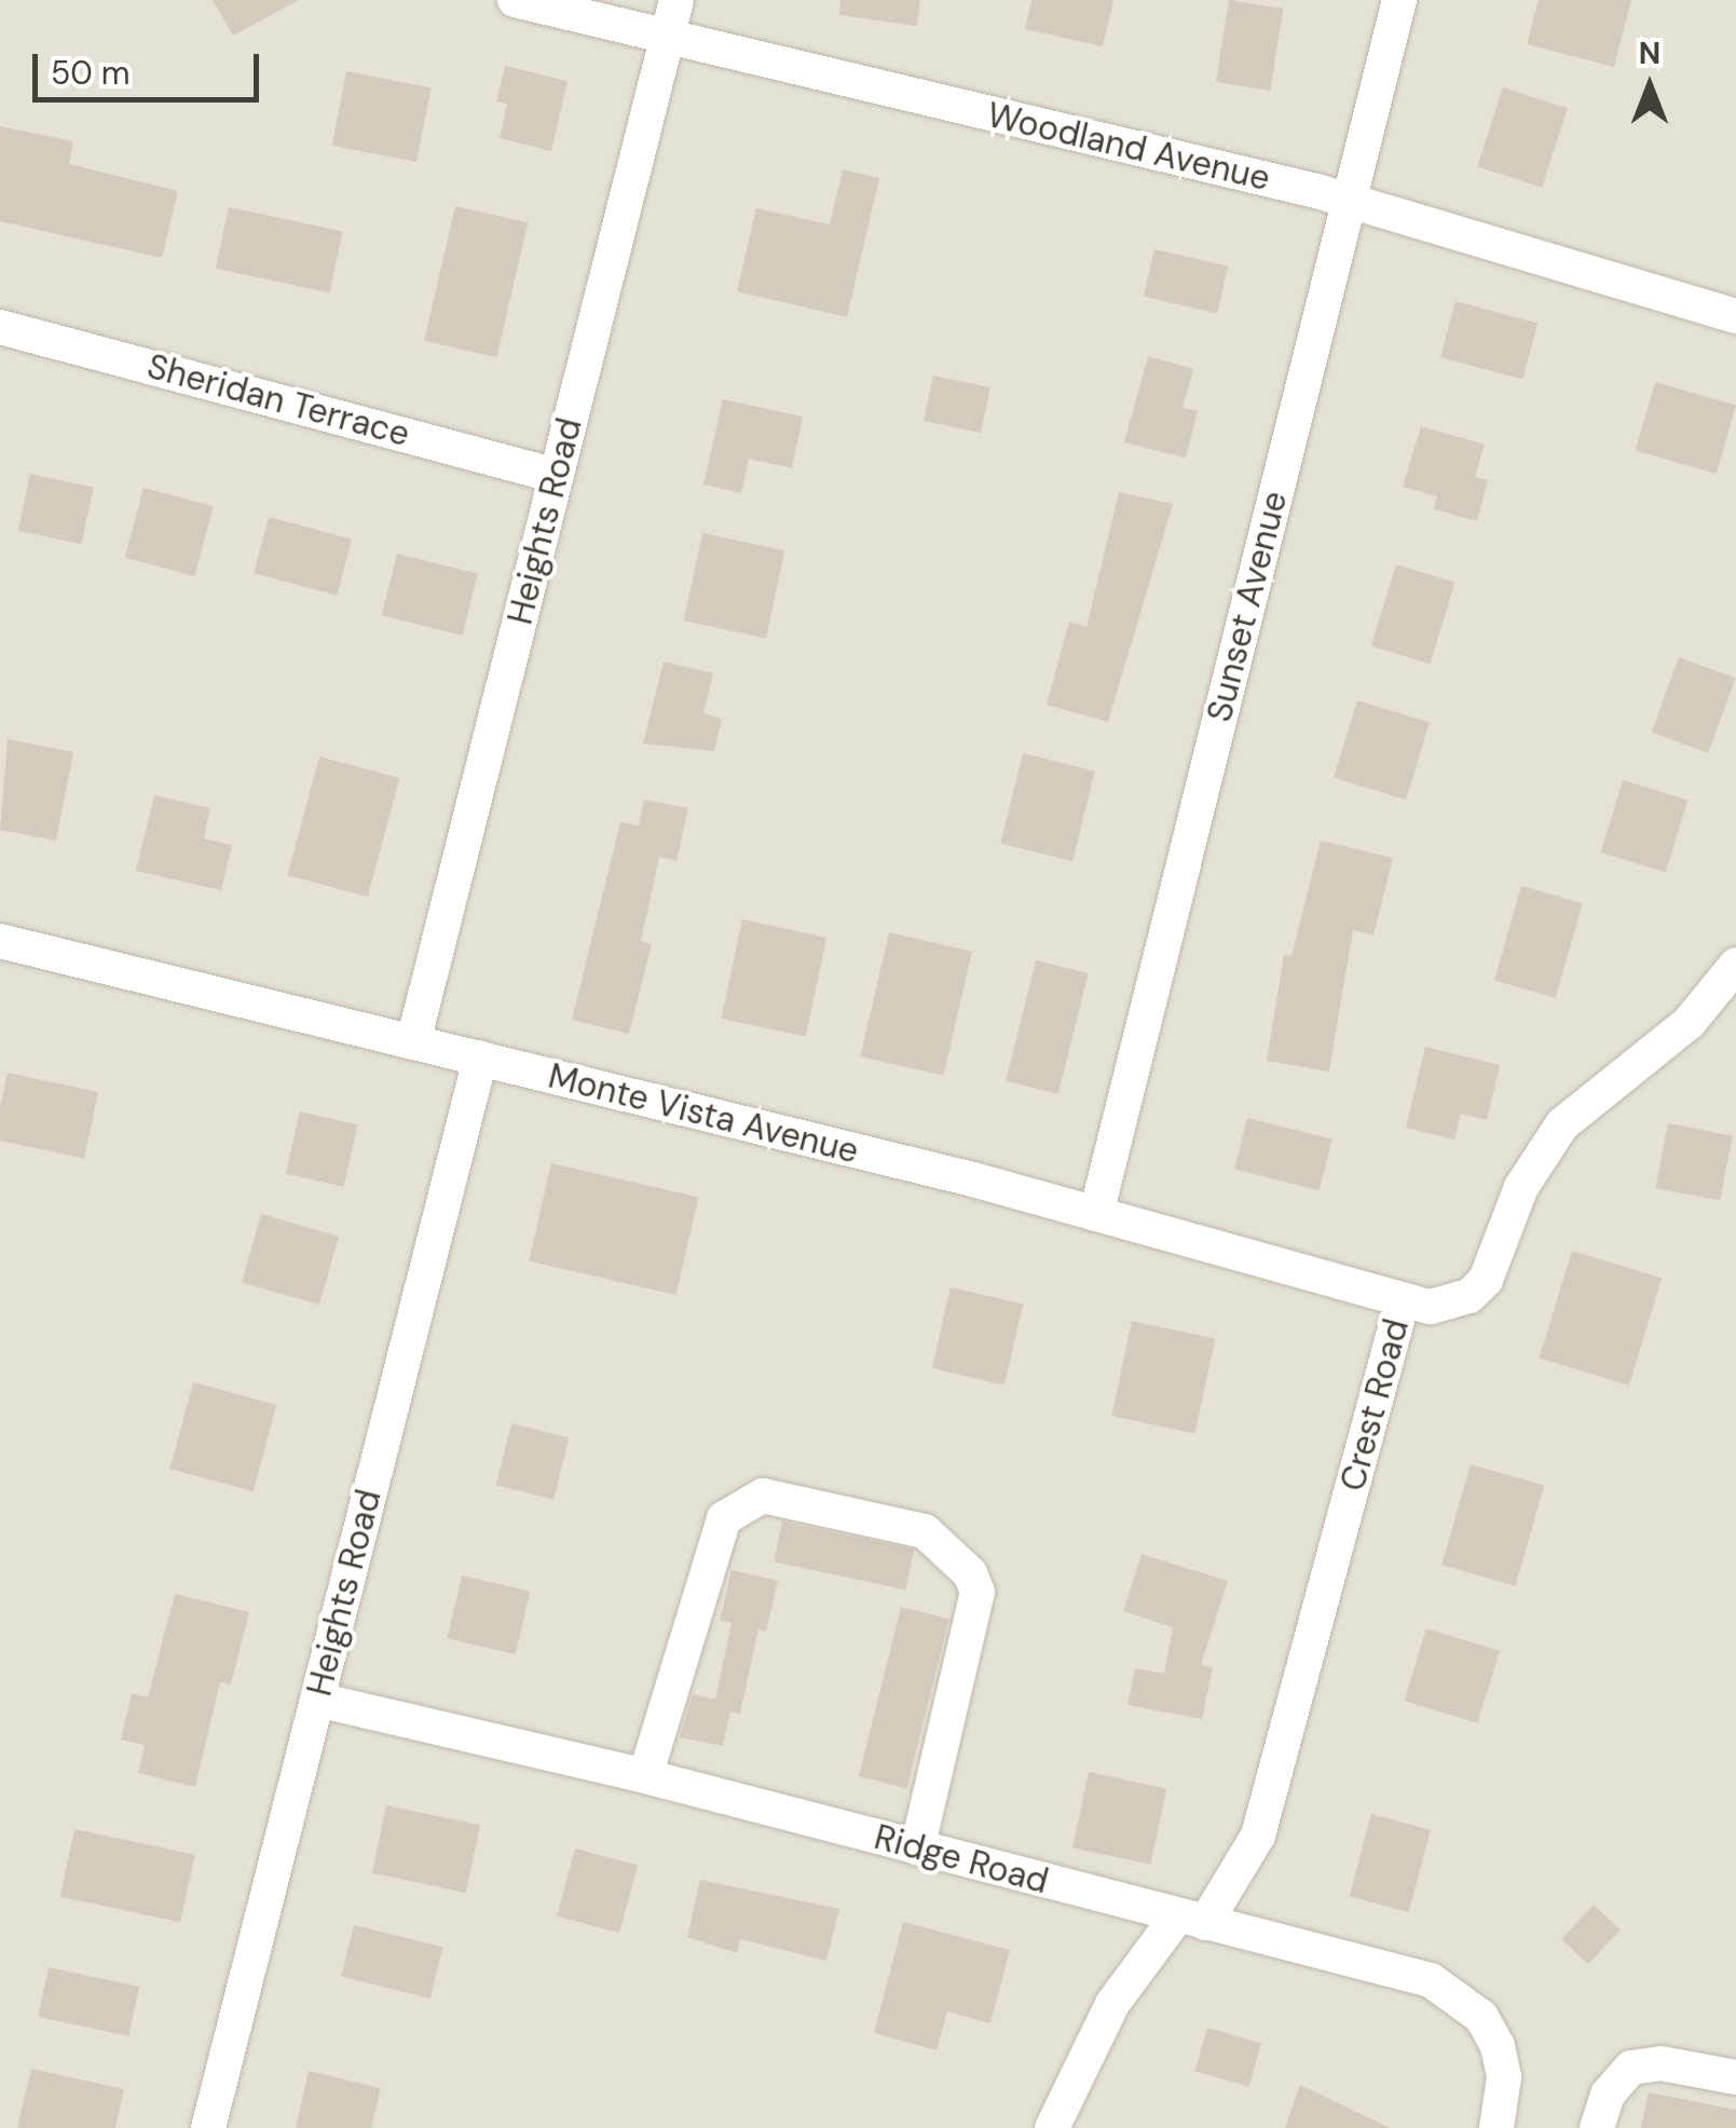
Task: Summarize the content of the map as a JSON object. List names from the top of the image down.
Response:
{
  "streets": {
    "street": [
      "Woodland Avenue",
      "Sheridan Terrace",
      "Heights Road",
      "Sunset Avenue",
      "Monte Vista Avenue",
      "Crest Road",
      "Ridge Road"
    ]
  },
  "crossings": [
    ["Woodland Avenue", "Heights Road"],
    ["Woodland Avenue", "Sunset Avenue"],
    ["Sheridan Terrace", "Heights Road"],
    ["Heights Road", "Monte Vista Avenue"],
    ["Heights Road", "Ridge Road"],
    ["Sunset Avenue", "Monte Vista Avenue"],
    ["Monte Vista Avenue", "Crest Road"],
    ["Crest Road", "Ridge Road"]
  ],
  "scale_bar": "50 m",
  "north": "top"
}
